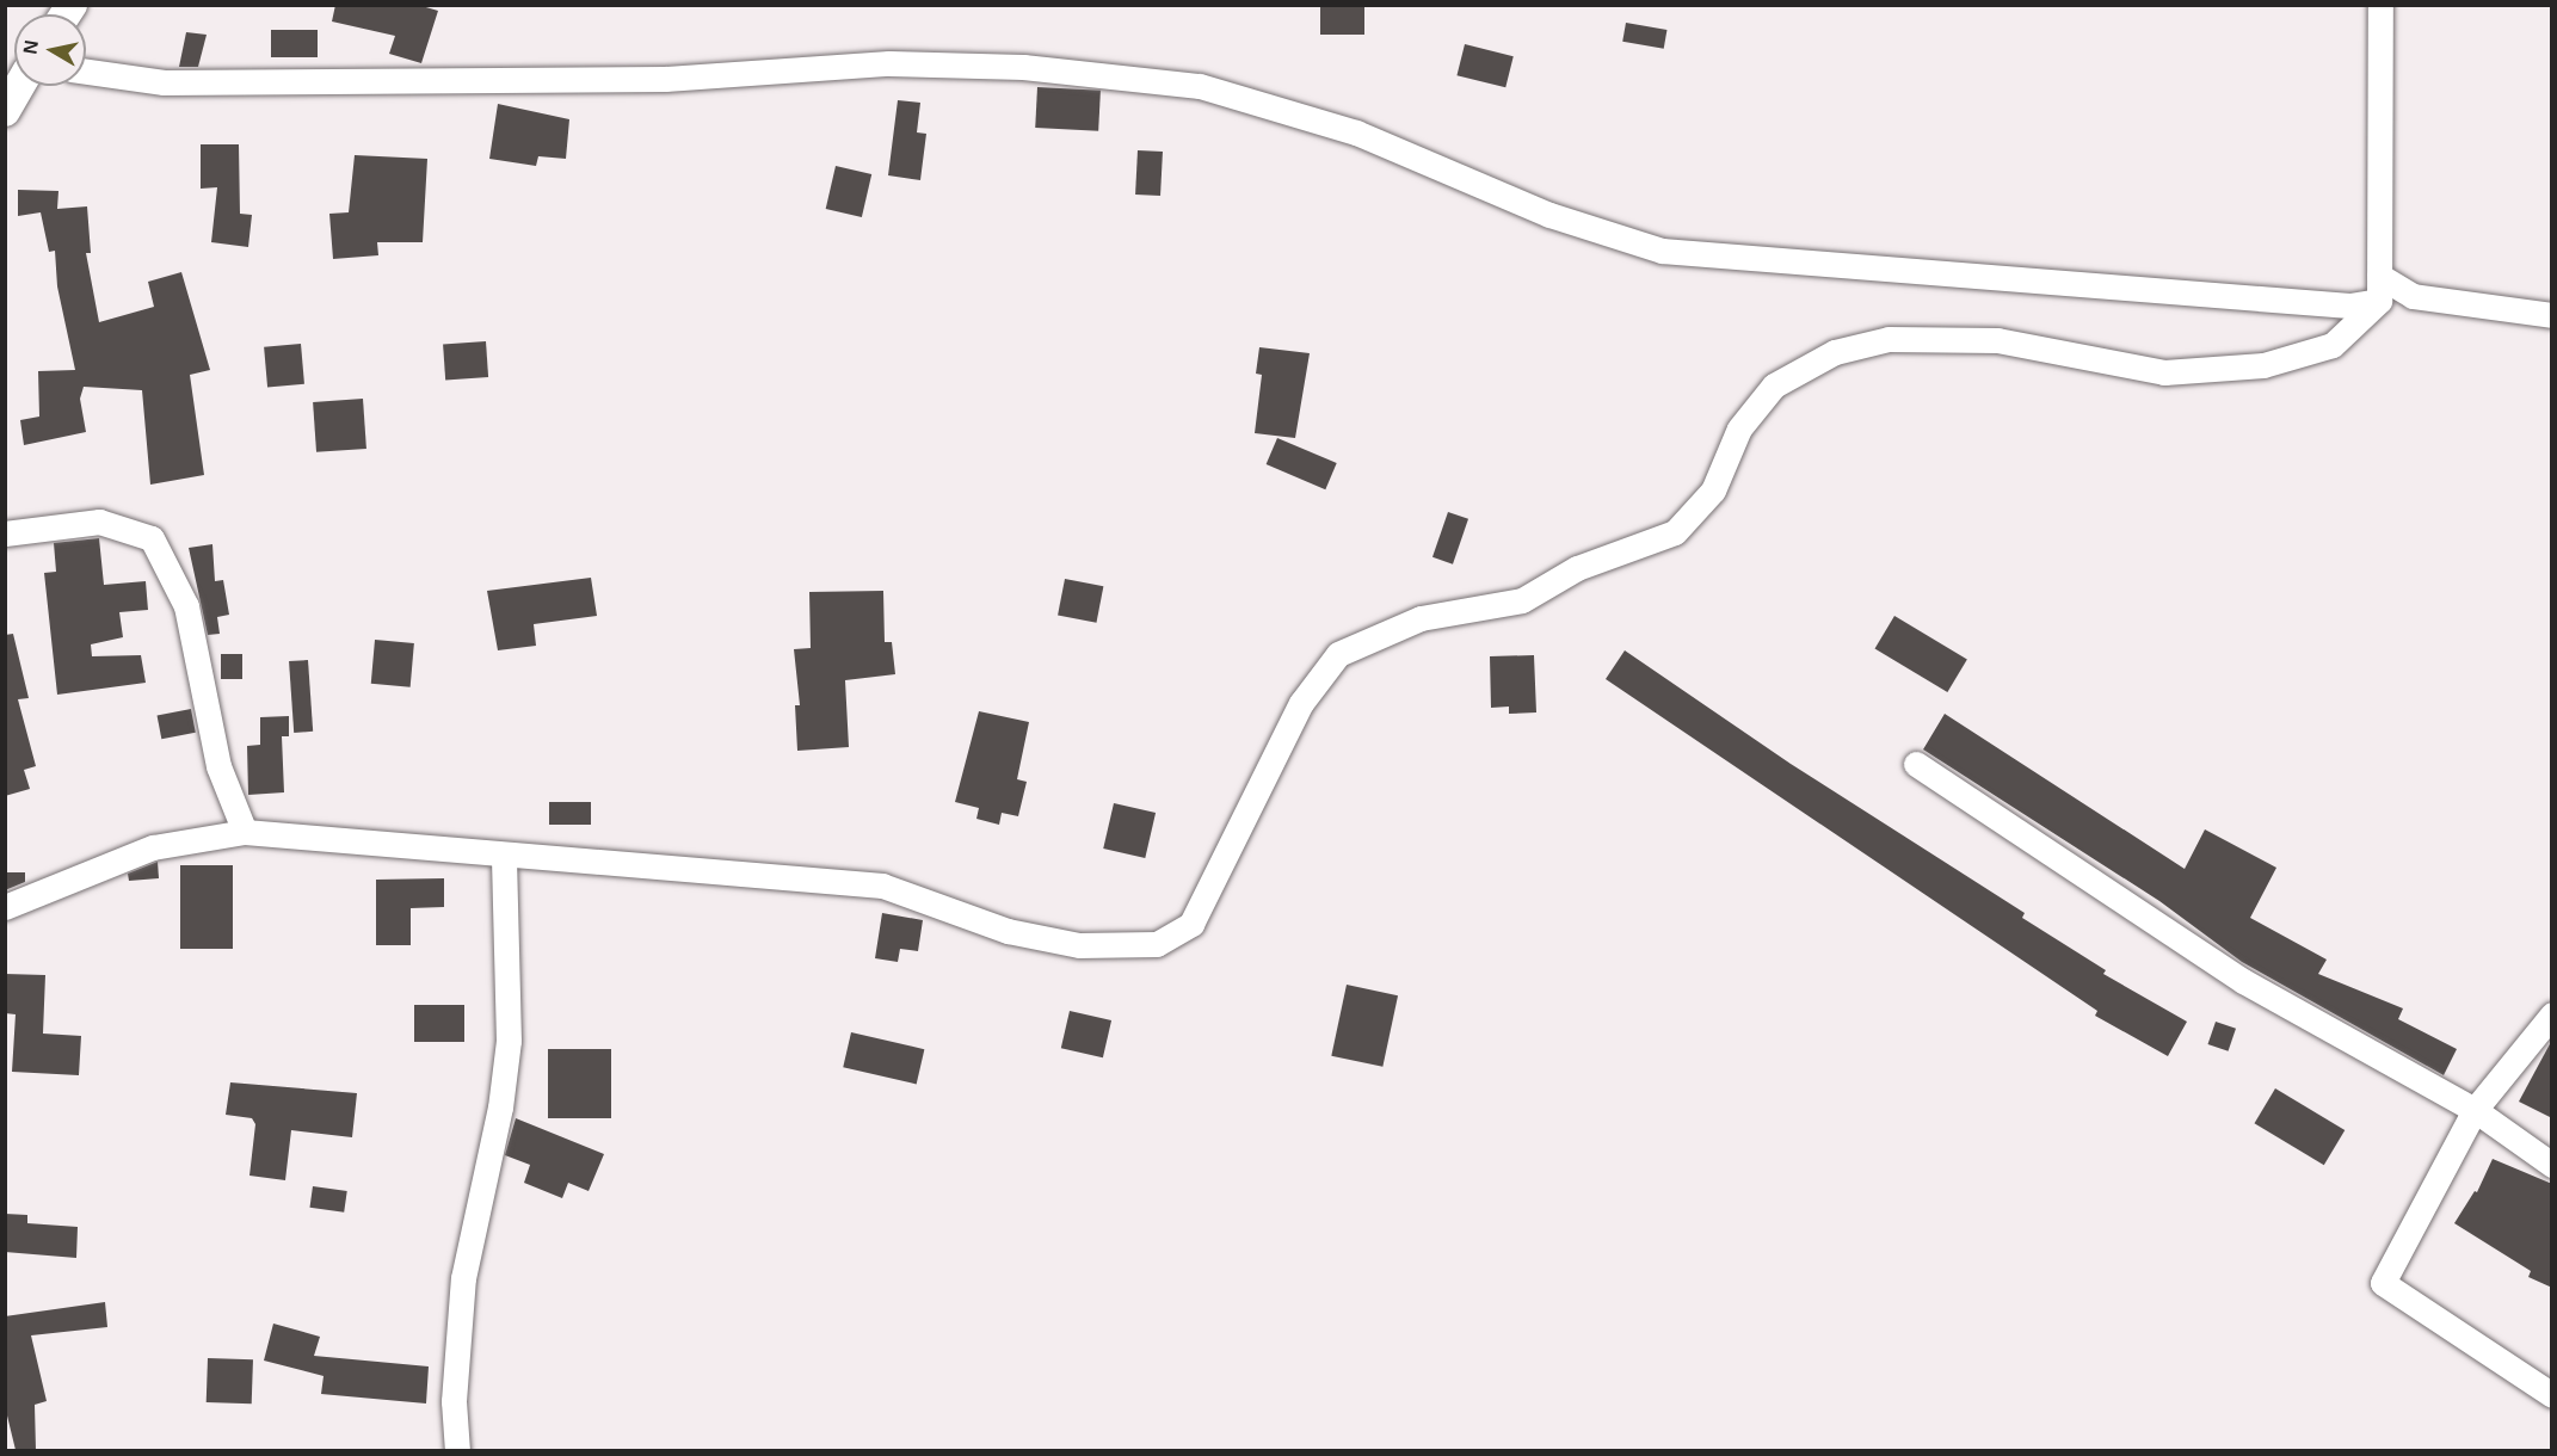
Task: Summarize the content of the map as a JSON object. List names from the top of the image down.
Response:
{
  "north": "left"
}
